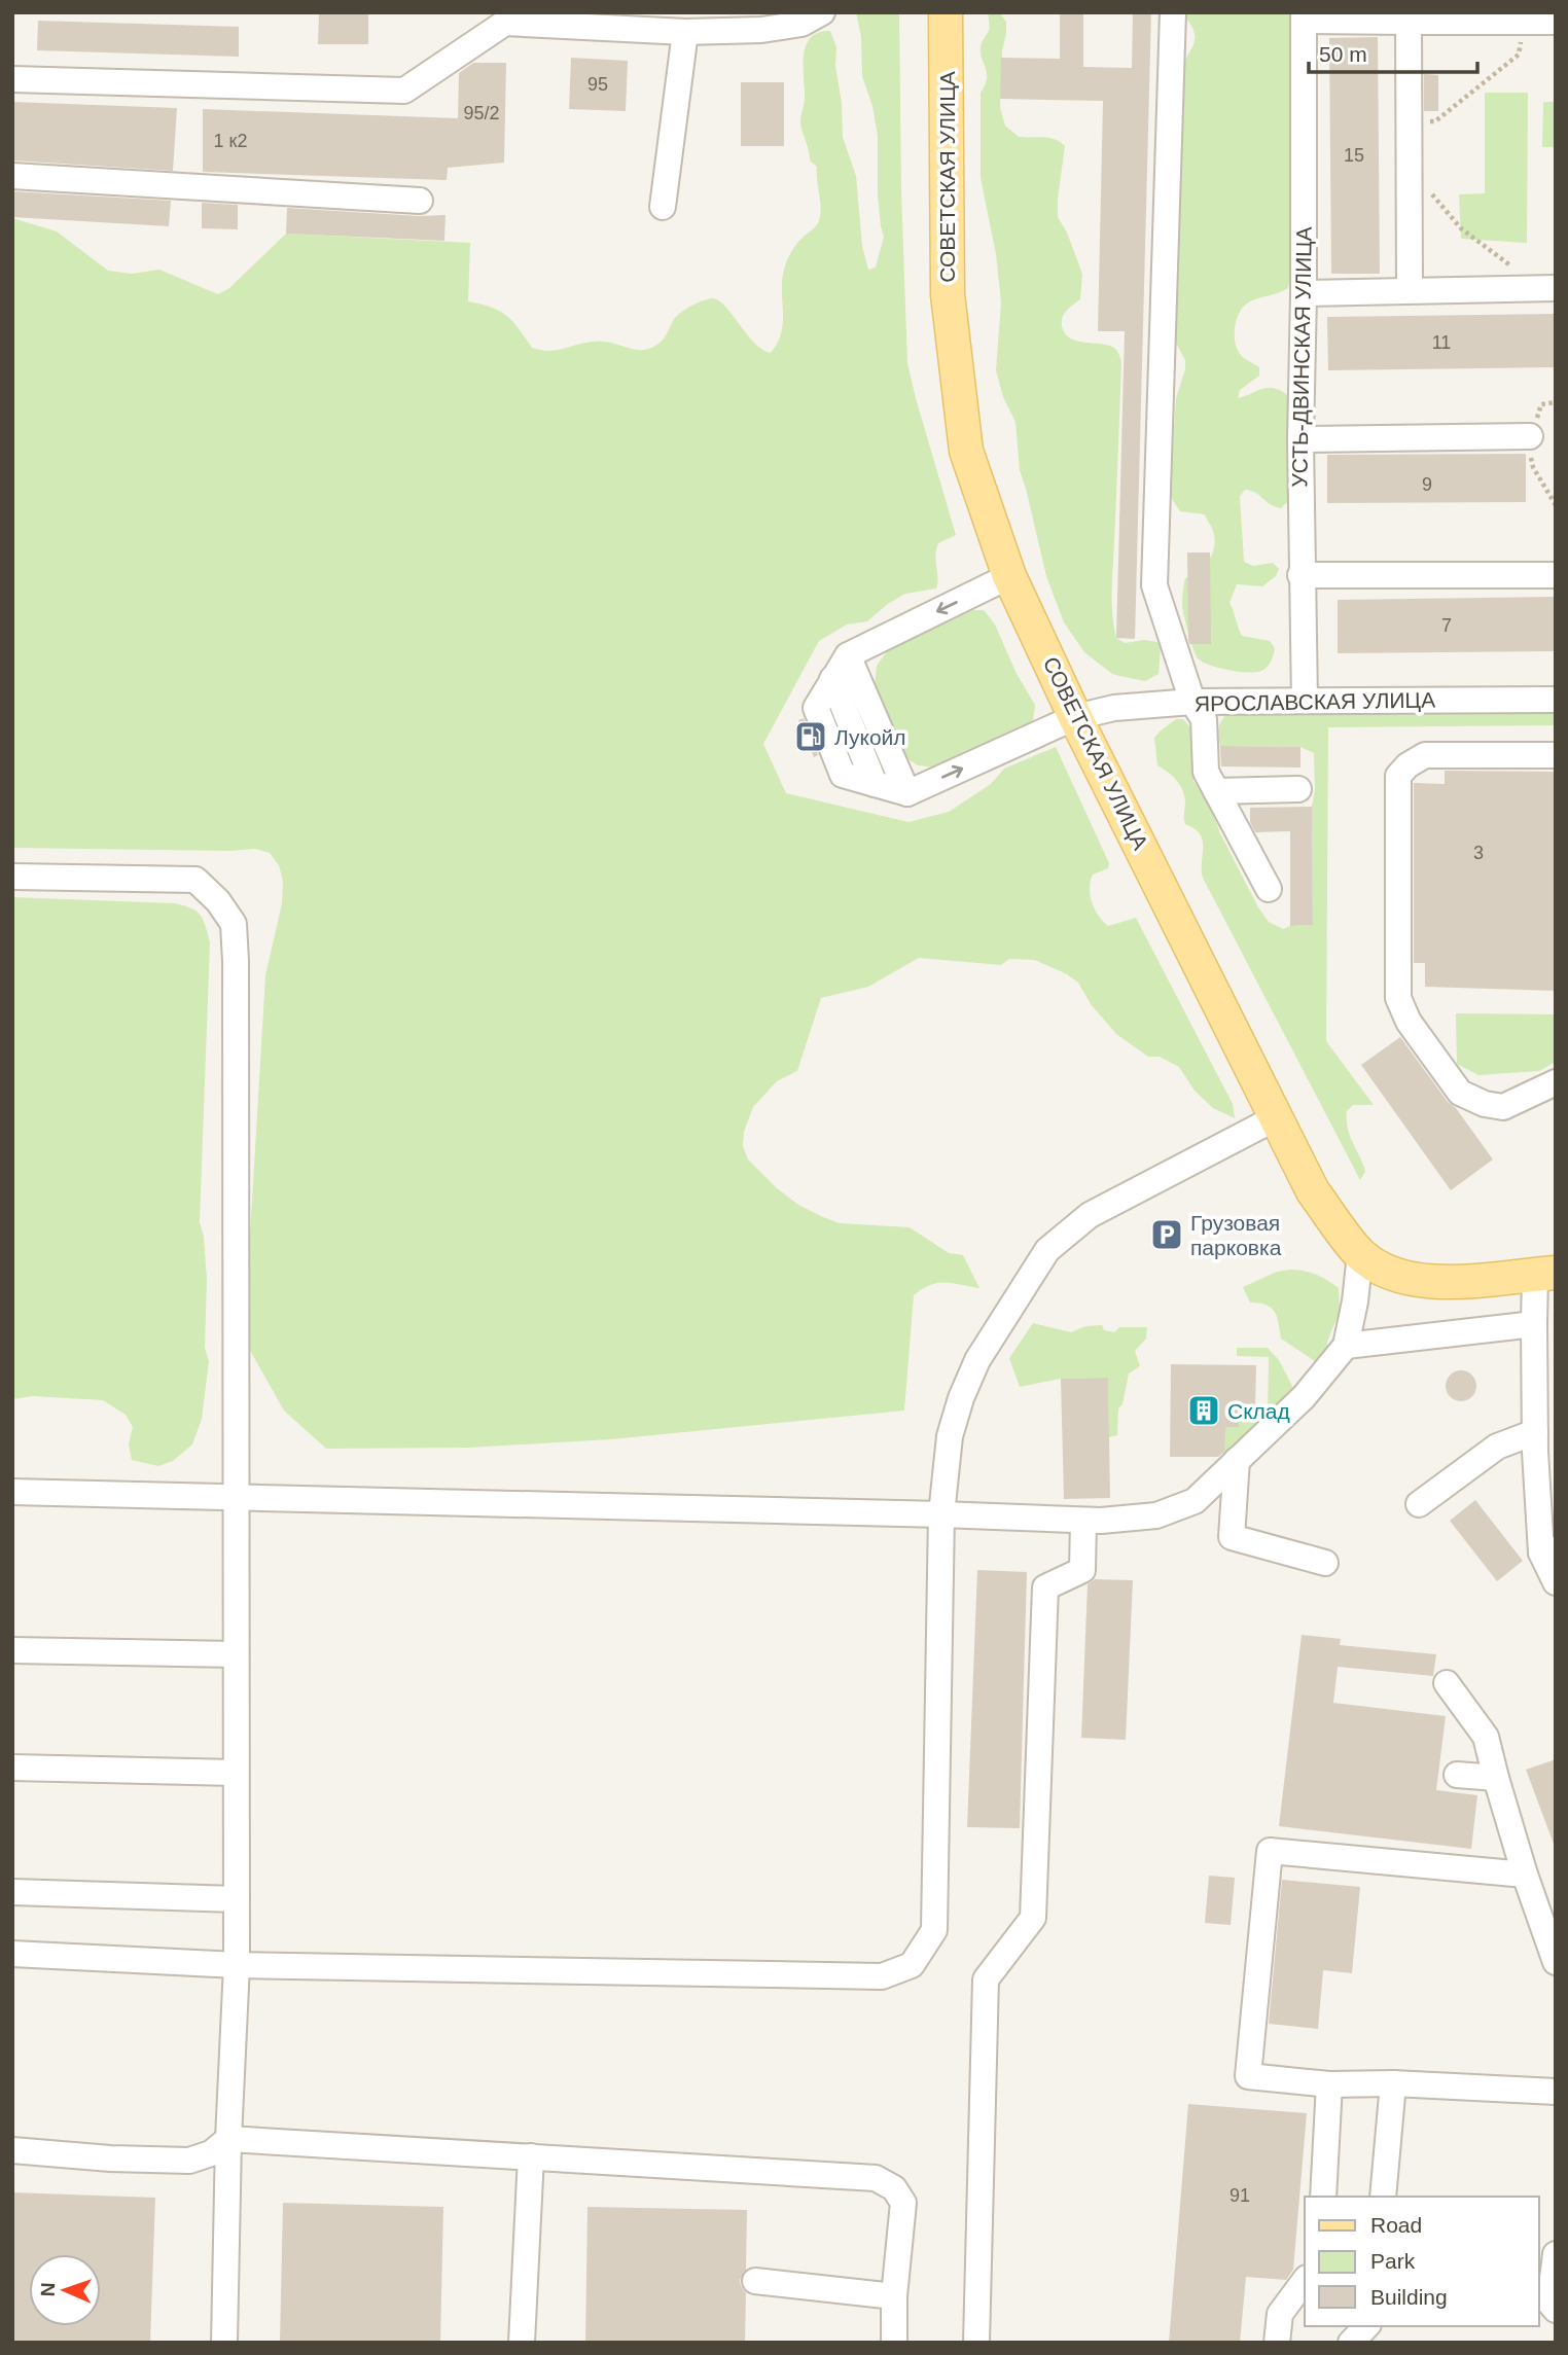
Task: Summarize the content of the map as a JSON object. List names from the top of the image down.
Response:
{
  "streets": {
    "main road": ["СОВЕТСКАЯ УЛИЦА"],
    "street": ["УСТЬ-ДВИНСКАЯ УЛИЦА", "ЯРОСЛАВСКАЯ УЛИЦА"]
  },
  "crossings": [
    ["СОВЕТСКАЯ УЛИЦА", "ЯРОСЛАВСКАЯ УЛИЦА"],
    ["УСТЬ-ДВИНСКАЯ УЛИЦА", "ЯРОСЛАВСКАЯ УЛИЦА"]
  ],
  "places": {
    "fuel station": ["Лукойл"],
    "parking": ["Грузовая парковка"],
    "building": ["Склад"]
  },
  "house_numbers": [
    "95",
    "95/2",
    "1 к2",
    "15",
    "11",
    "9",
    "7",
    "3",
    "91"
  ],
  "legend": ["Road", "Park", "Building"],
  "scale_bar": "50 m",
  "north": "left"
}
